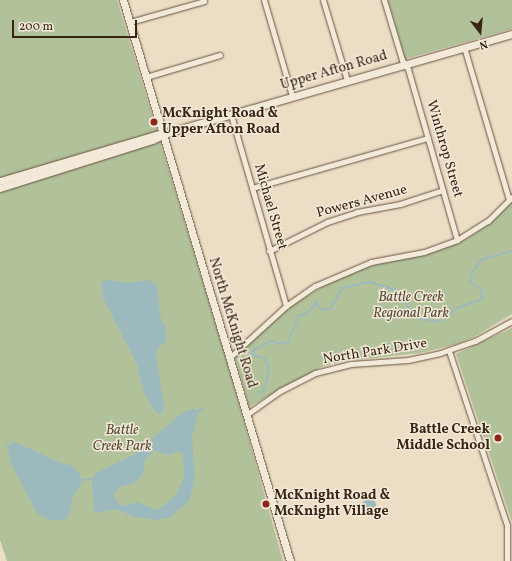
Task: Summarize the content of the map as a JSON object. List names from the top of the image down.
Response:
{
  "streets": {
    "street": [
      "Upper Afton Road",
      "Winthrop Street",
      "Powers Avenue",
      "Michael Street",
      "North McKnight Road",
      "North Park Drive"
    ]
  },
  "crossings": [
    ["Upper Afton Road", "Winthrop Street"],
    ["Upper Afton Road", "Michael Street"],
    ["Upper Afton Road", "North McKnight Road"],
    ["Winthrop Street", "Powers Avenue"],
    ["Powers Avenue", "Michael Street"],
    ["North McKnight Road", "North Park Drive"]
  ],
  "parks": ["Battle Creek Regional Park", "Battle Creek Park"],
  "places": ["McKnight Road & Upper Afton Road", "Battle Creek Middle School", "McKnight Road & McKnight Village"],
  "scale_bar": "200 m",
  "north": "bottom"
}
